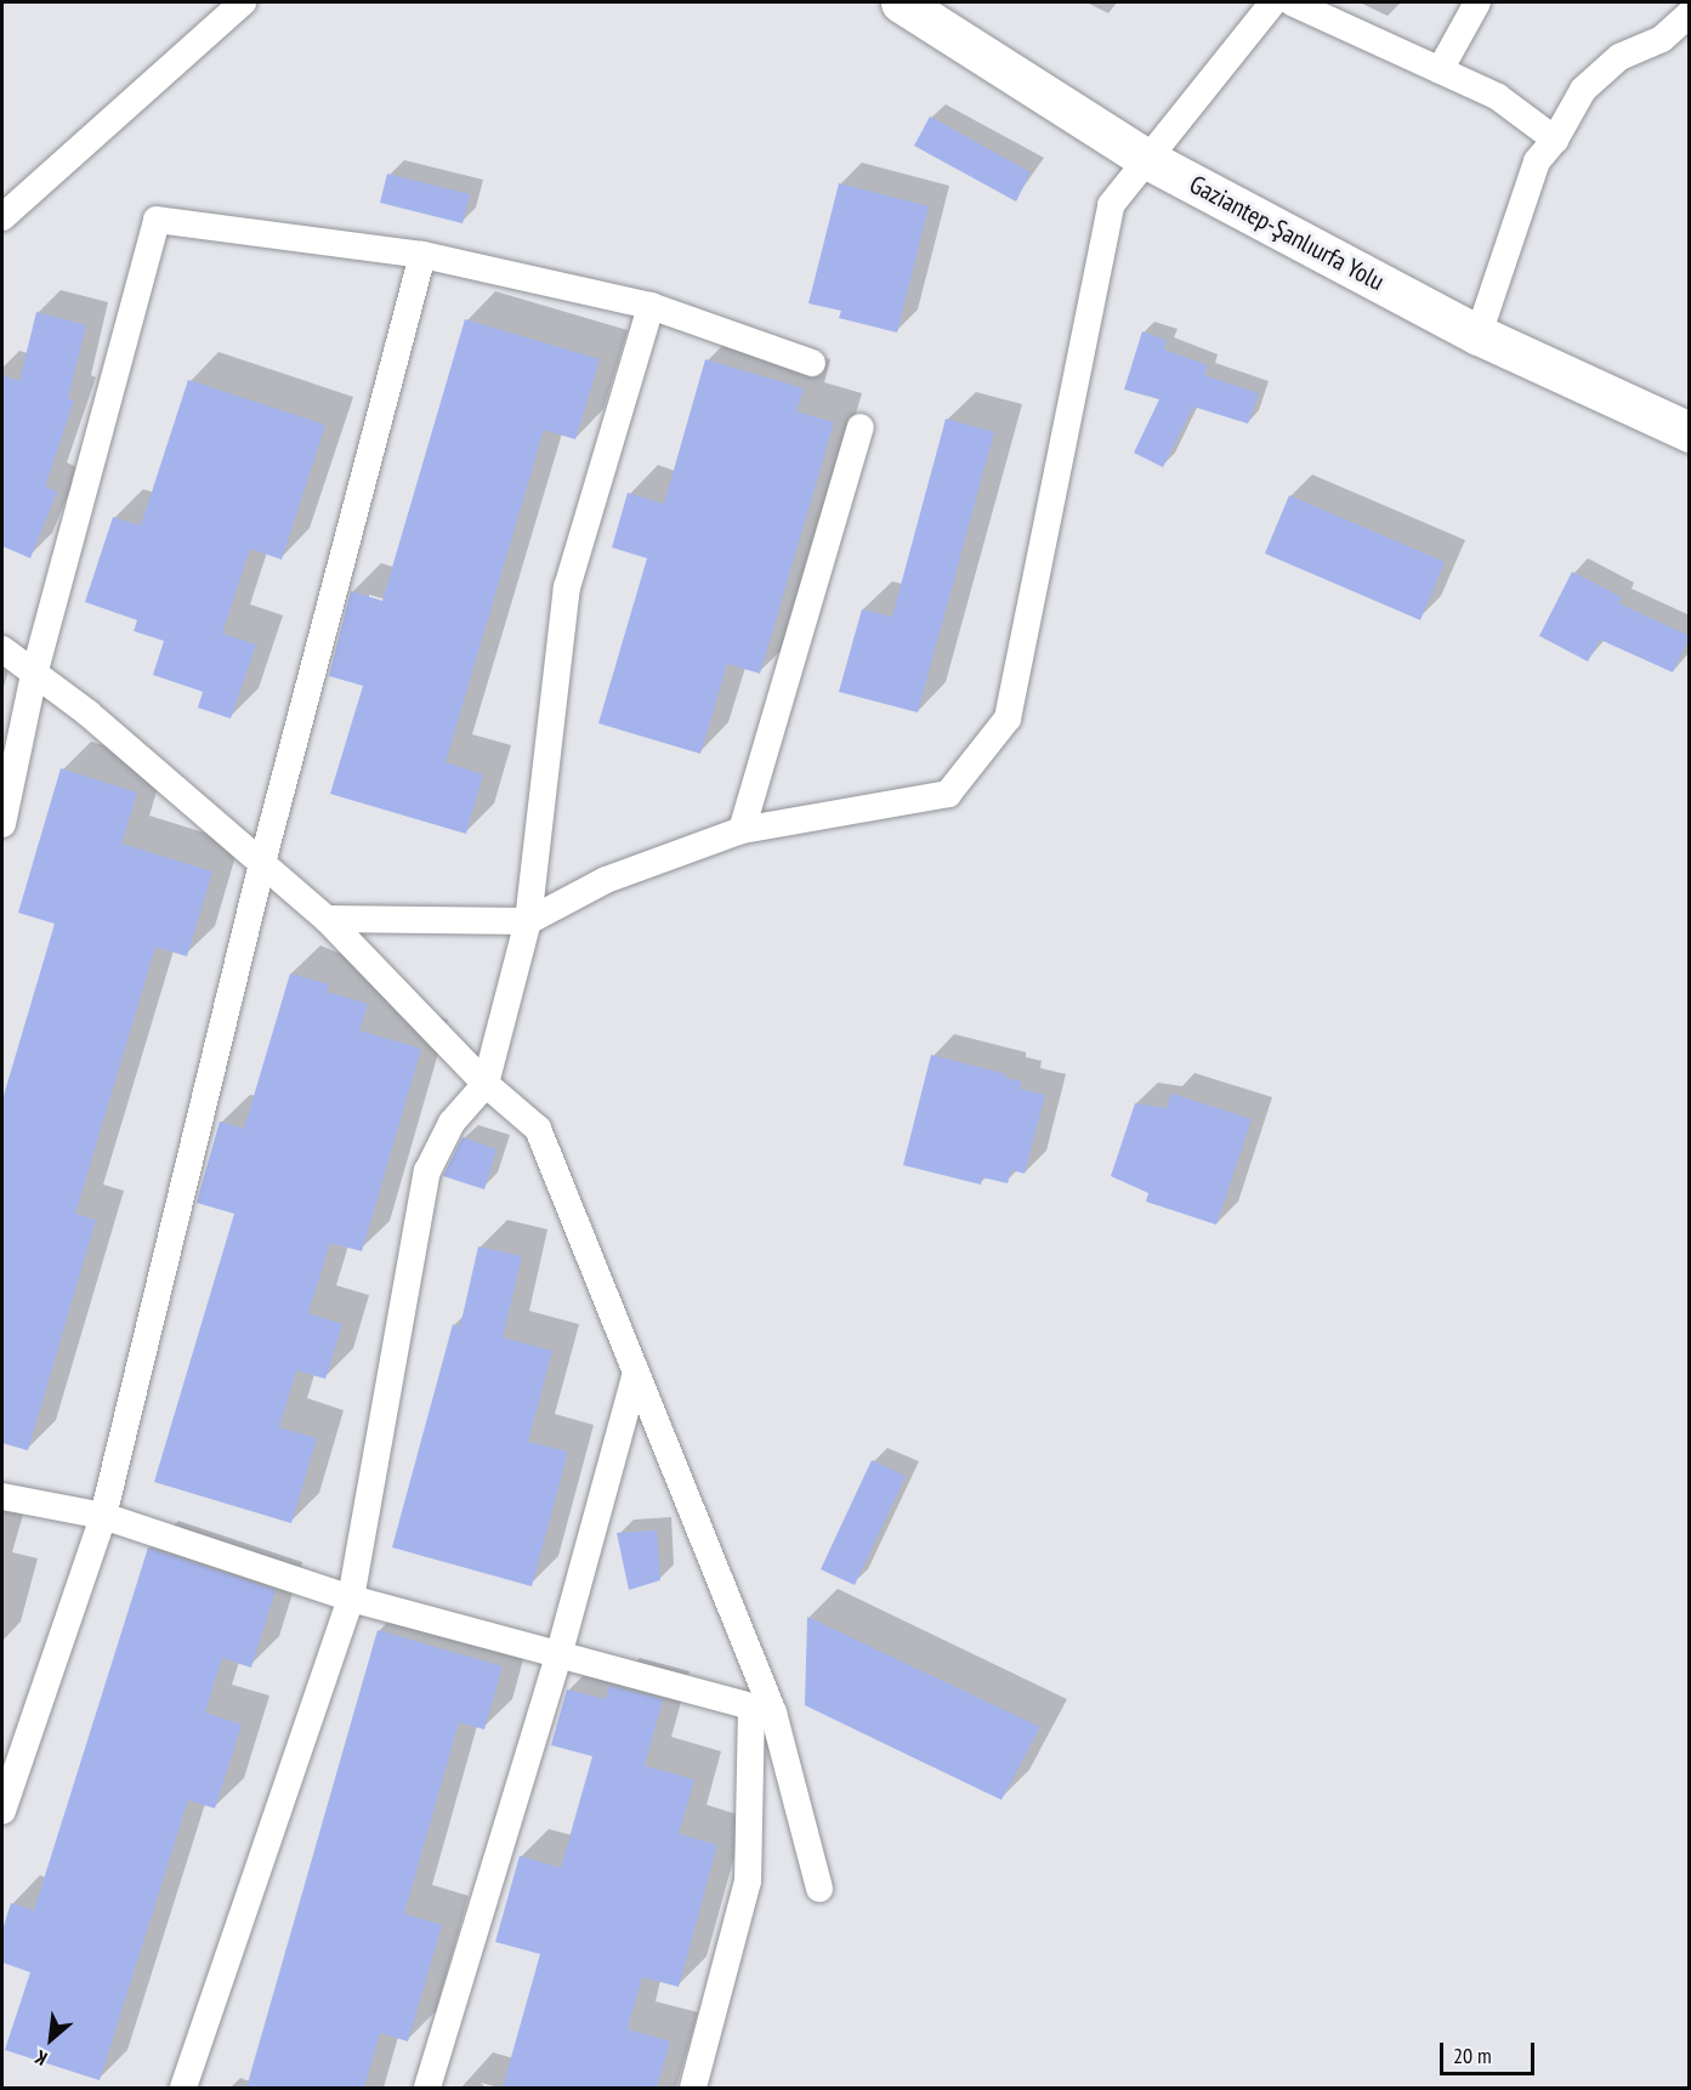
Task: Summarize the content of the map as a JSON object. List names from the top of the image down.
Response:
{
  "streets": {
    "main road": ["Gaziantep-Şanlıurfa Yolu"]
  },
  "scale_bar": "20 m",
  "north": "bottom left"
}
